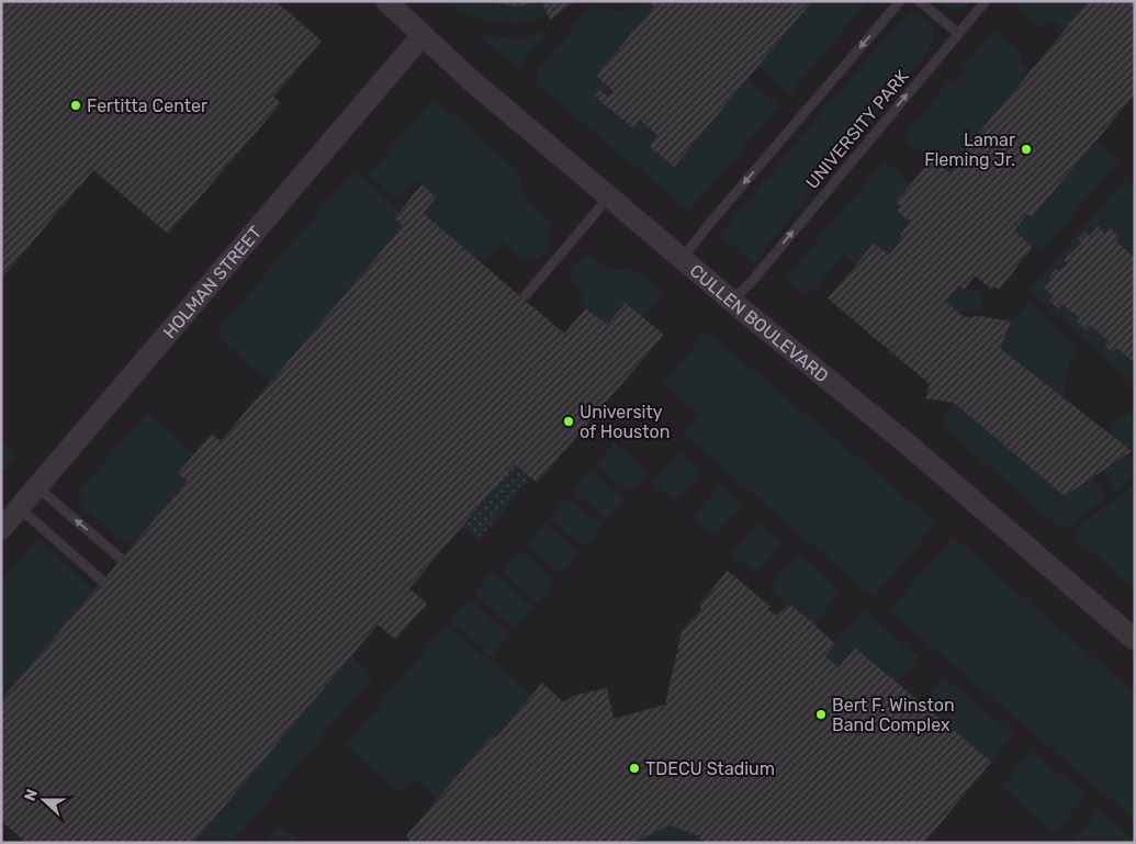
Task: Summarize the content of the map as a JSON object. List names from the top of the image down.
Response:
{
  "streets": {
    "street": ["HOLMAN STREET", "CULLEN BOULEVARD"],
    "lane": ["UNIVERSITY PARK"]
  },
  "crossings": [
    ["UNIVERSITY PARK", "CULLEN BOULEVARD"],
    ["HOLMAN STREET", "CULLEN BOULEVARD"]
  ],
  "places": [
    "Fertitta Center",
    "Lamar Fleming Jr.",
    "University of Houston",
    "Bert F. Winston Band Complex",
    "TDECU Stadium"
  ],
  "north": "left"
}
